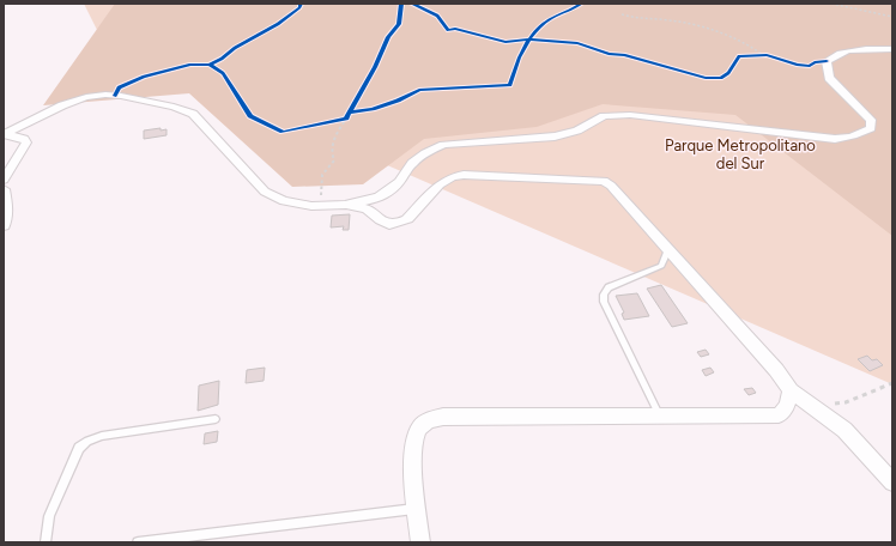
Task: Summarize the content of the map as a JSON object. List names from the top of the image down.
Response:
{
  "parks": ["Parque Metropolitano del Sur"]
}
